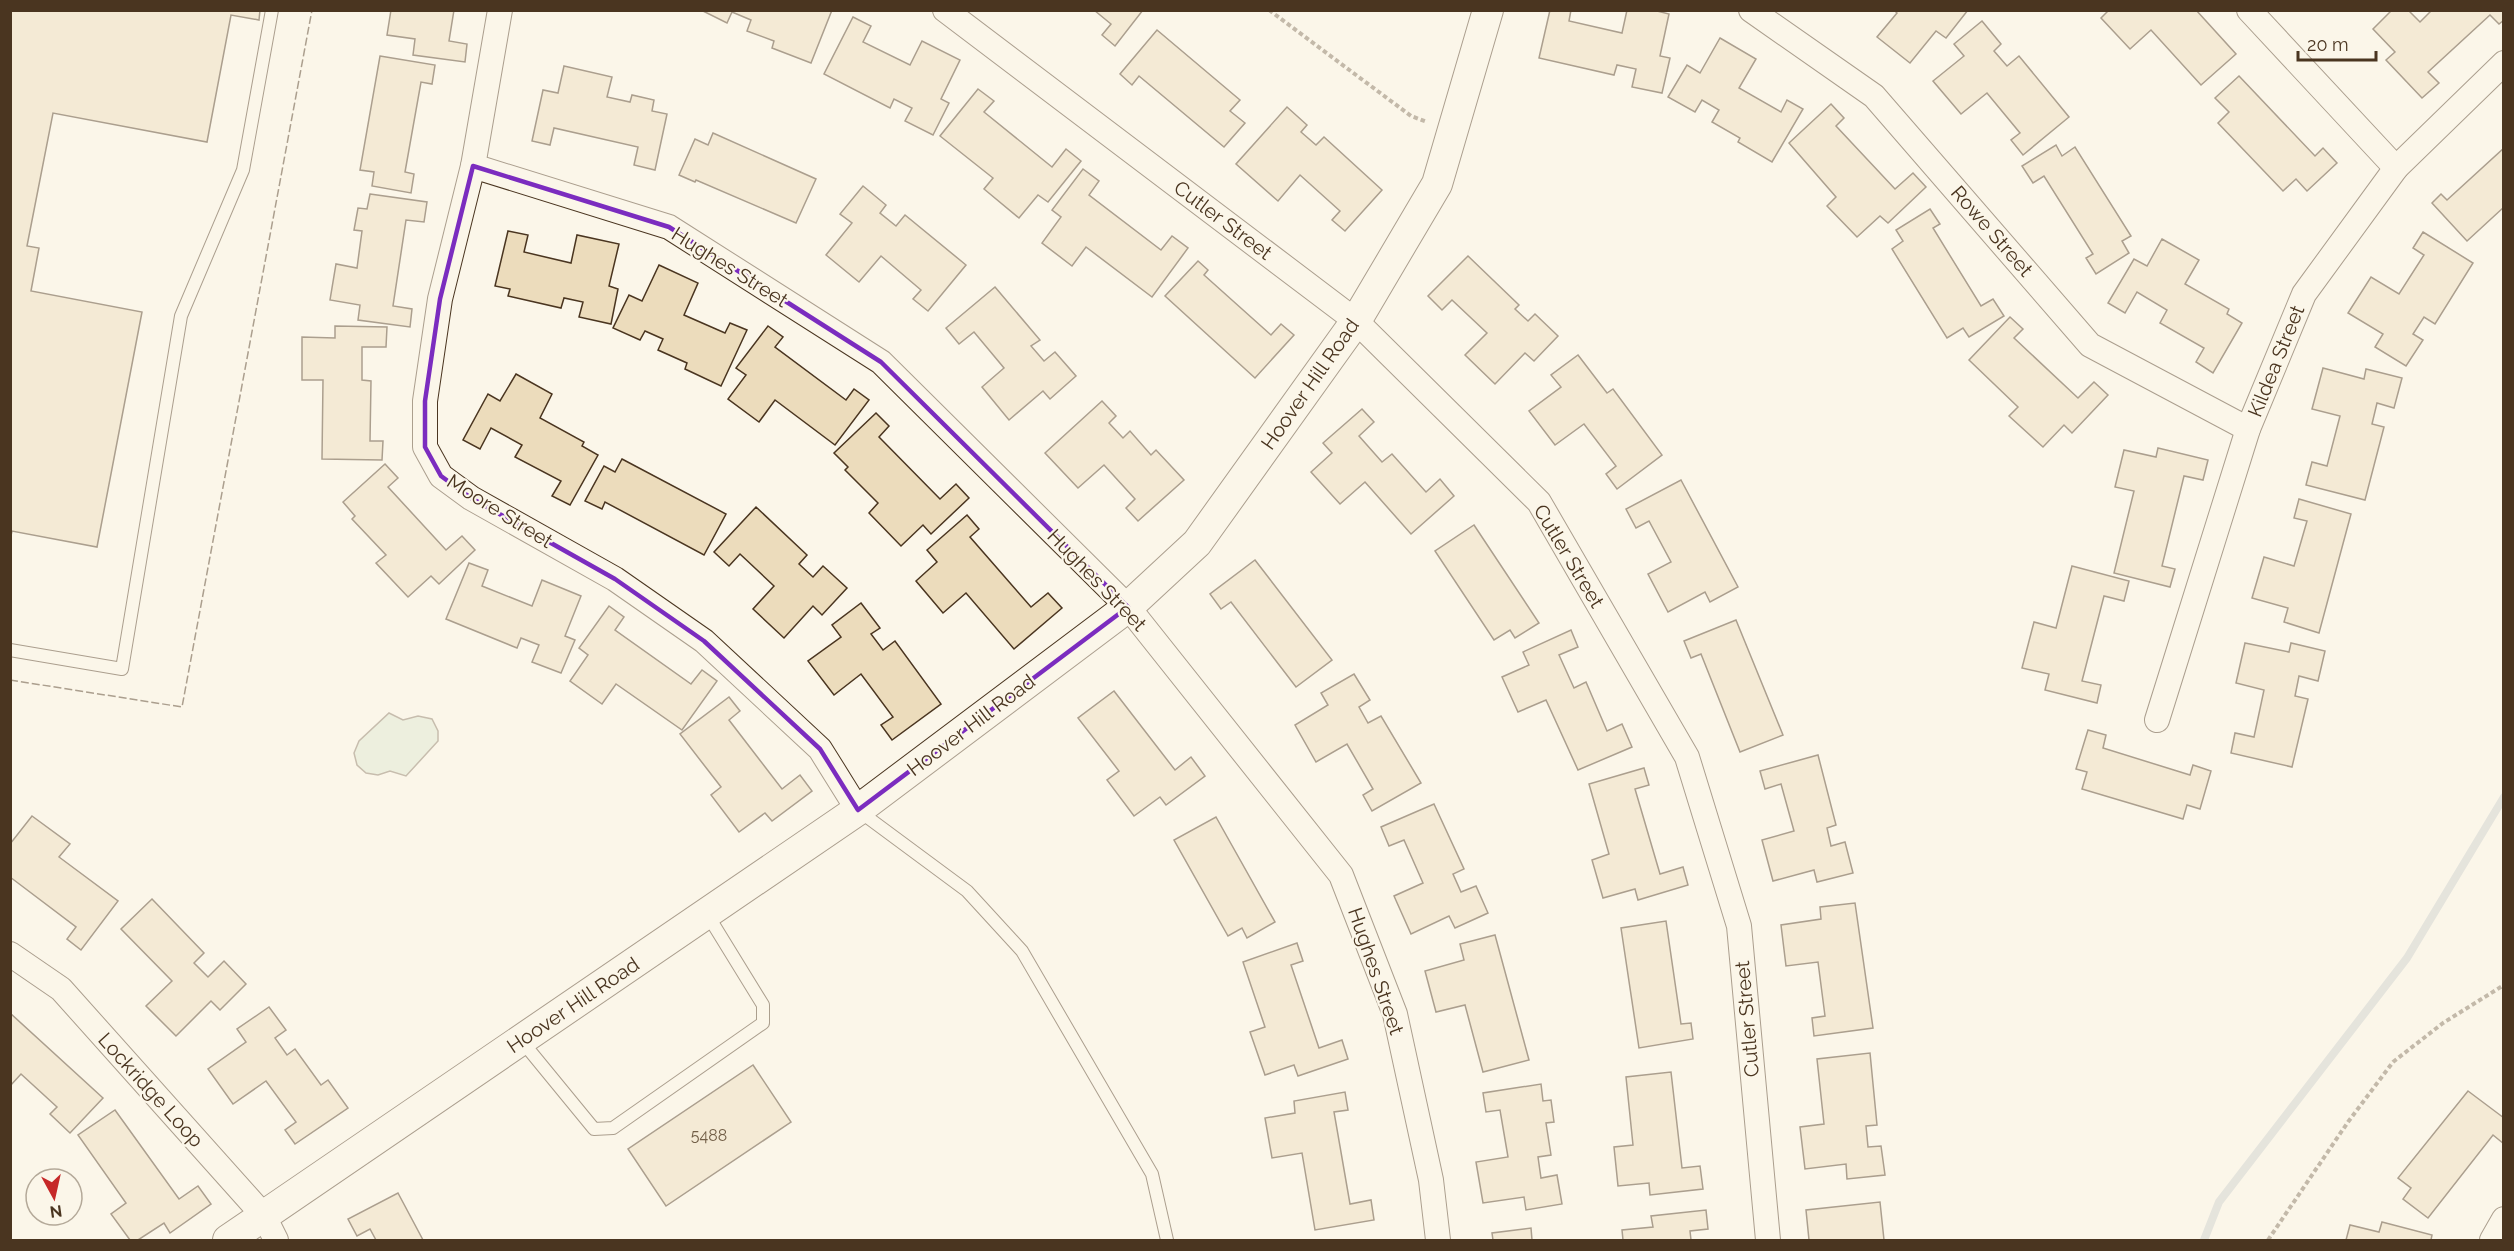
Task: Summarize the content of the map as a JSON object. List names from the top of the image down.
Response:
{
  "streets": {
    "street": [
      "Cutler Street",
      "Rowe Street",
      "Hughes Street",
      "Kildea Street",
      "Hoover Hill Road",
      "Moore Street",
      "Lockridge Loop"
    ]
  },
  "crossings": [
    ["Cutler Street", "Hoover Hill Road"],
    ["Rowe Street", "Kildea Street"],
    ["Hughes Street", "Hoover Hill Road"],
    ["Hughes Street", "Moore Street"],
    ["Hoover Hill Road", "Moore Street"],
    ["Hoover Hill Road", "Lockridge Loop"]
  ],
  "house_numbers": ["5488"],
  "scale_bar": "20 m",
  "north": "bottom"
}
